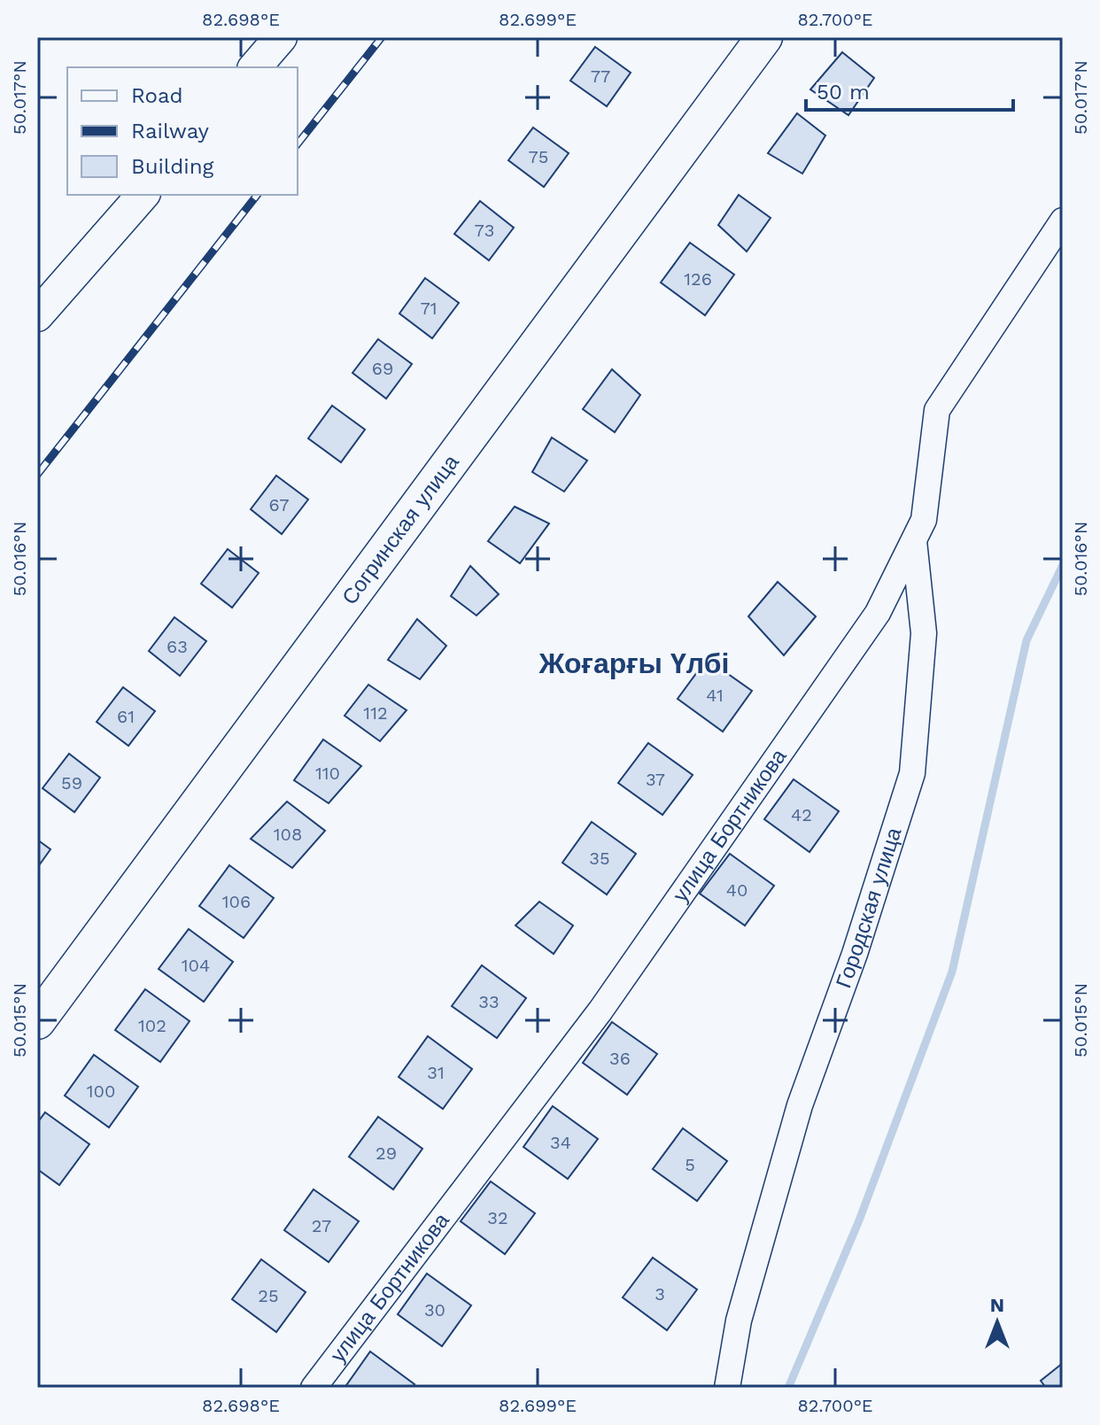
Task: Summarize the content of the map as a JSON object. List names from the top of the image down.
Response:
{
  "streets": {
    "main road": ["Согринская улица"],
    "street": ["улица Бортникова", "Городская улица"]
  },
  "crossings": [
    ["улица Бортникова", "Городская улица"]
  ],
  "districts": ["Жоғарғы Үлбі"],
  "house_numbers": [
    "77",
    "75",
    "73",
    "126",
    "71",
    "69",
    "67",
    "63",
    "41",
    "112",
    "61",
    "110",
    "37",
    "59",
    "42",
    "108",
    "35",
    "40",
    "106",
    "104",
    "33",
    "102",
    "36",
    "31",
    "100",
    "34",
    "29",
    "5",
    "32",
    "27",
    "3",
    "25",
    "30"
  ],
  "legend": ["Road", "Railway", "Building"],
  "scale_bar": "50 m",
  "north": "top",
  "coordinates": [
    "82.698°E",
    "82.699°E",
    "82.700°E",
    "50.017°N",
    "50.016°N",
    "50.015°N"
  ]
}
